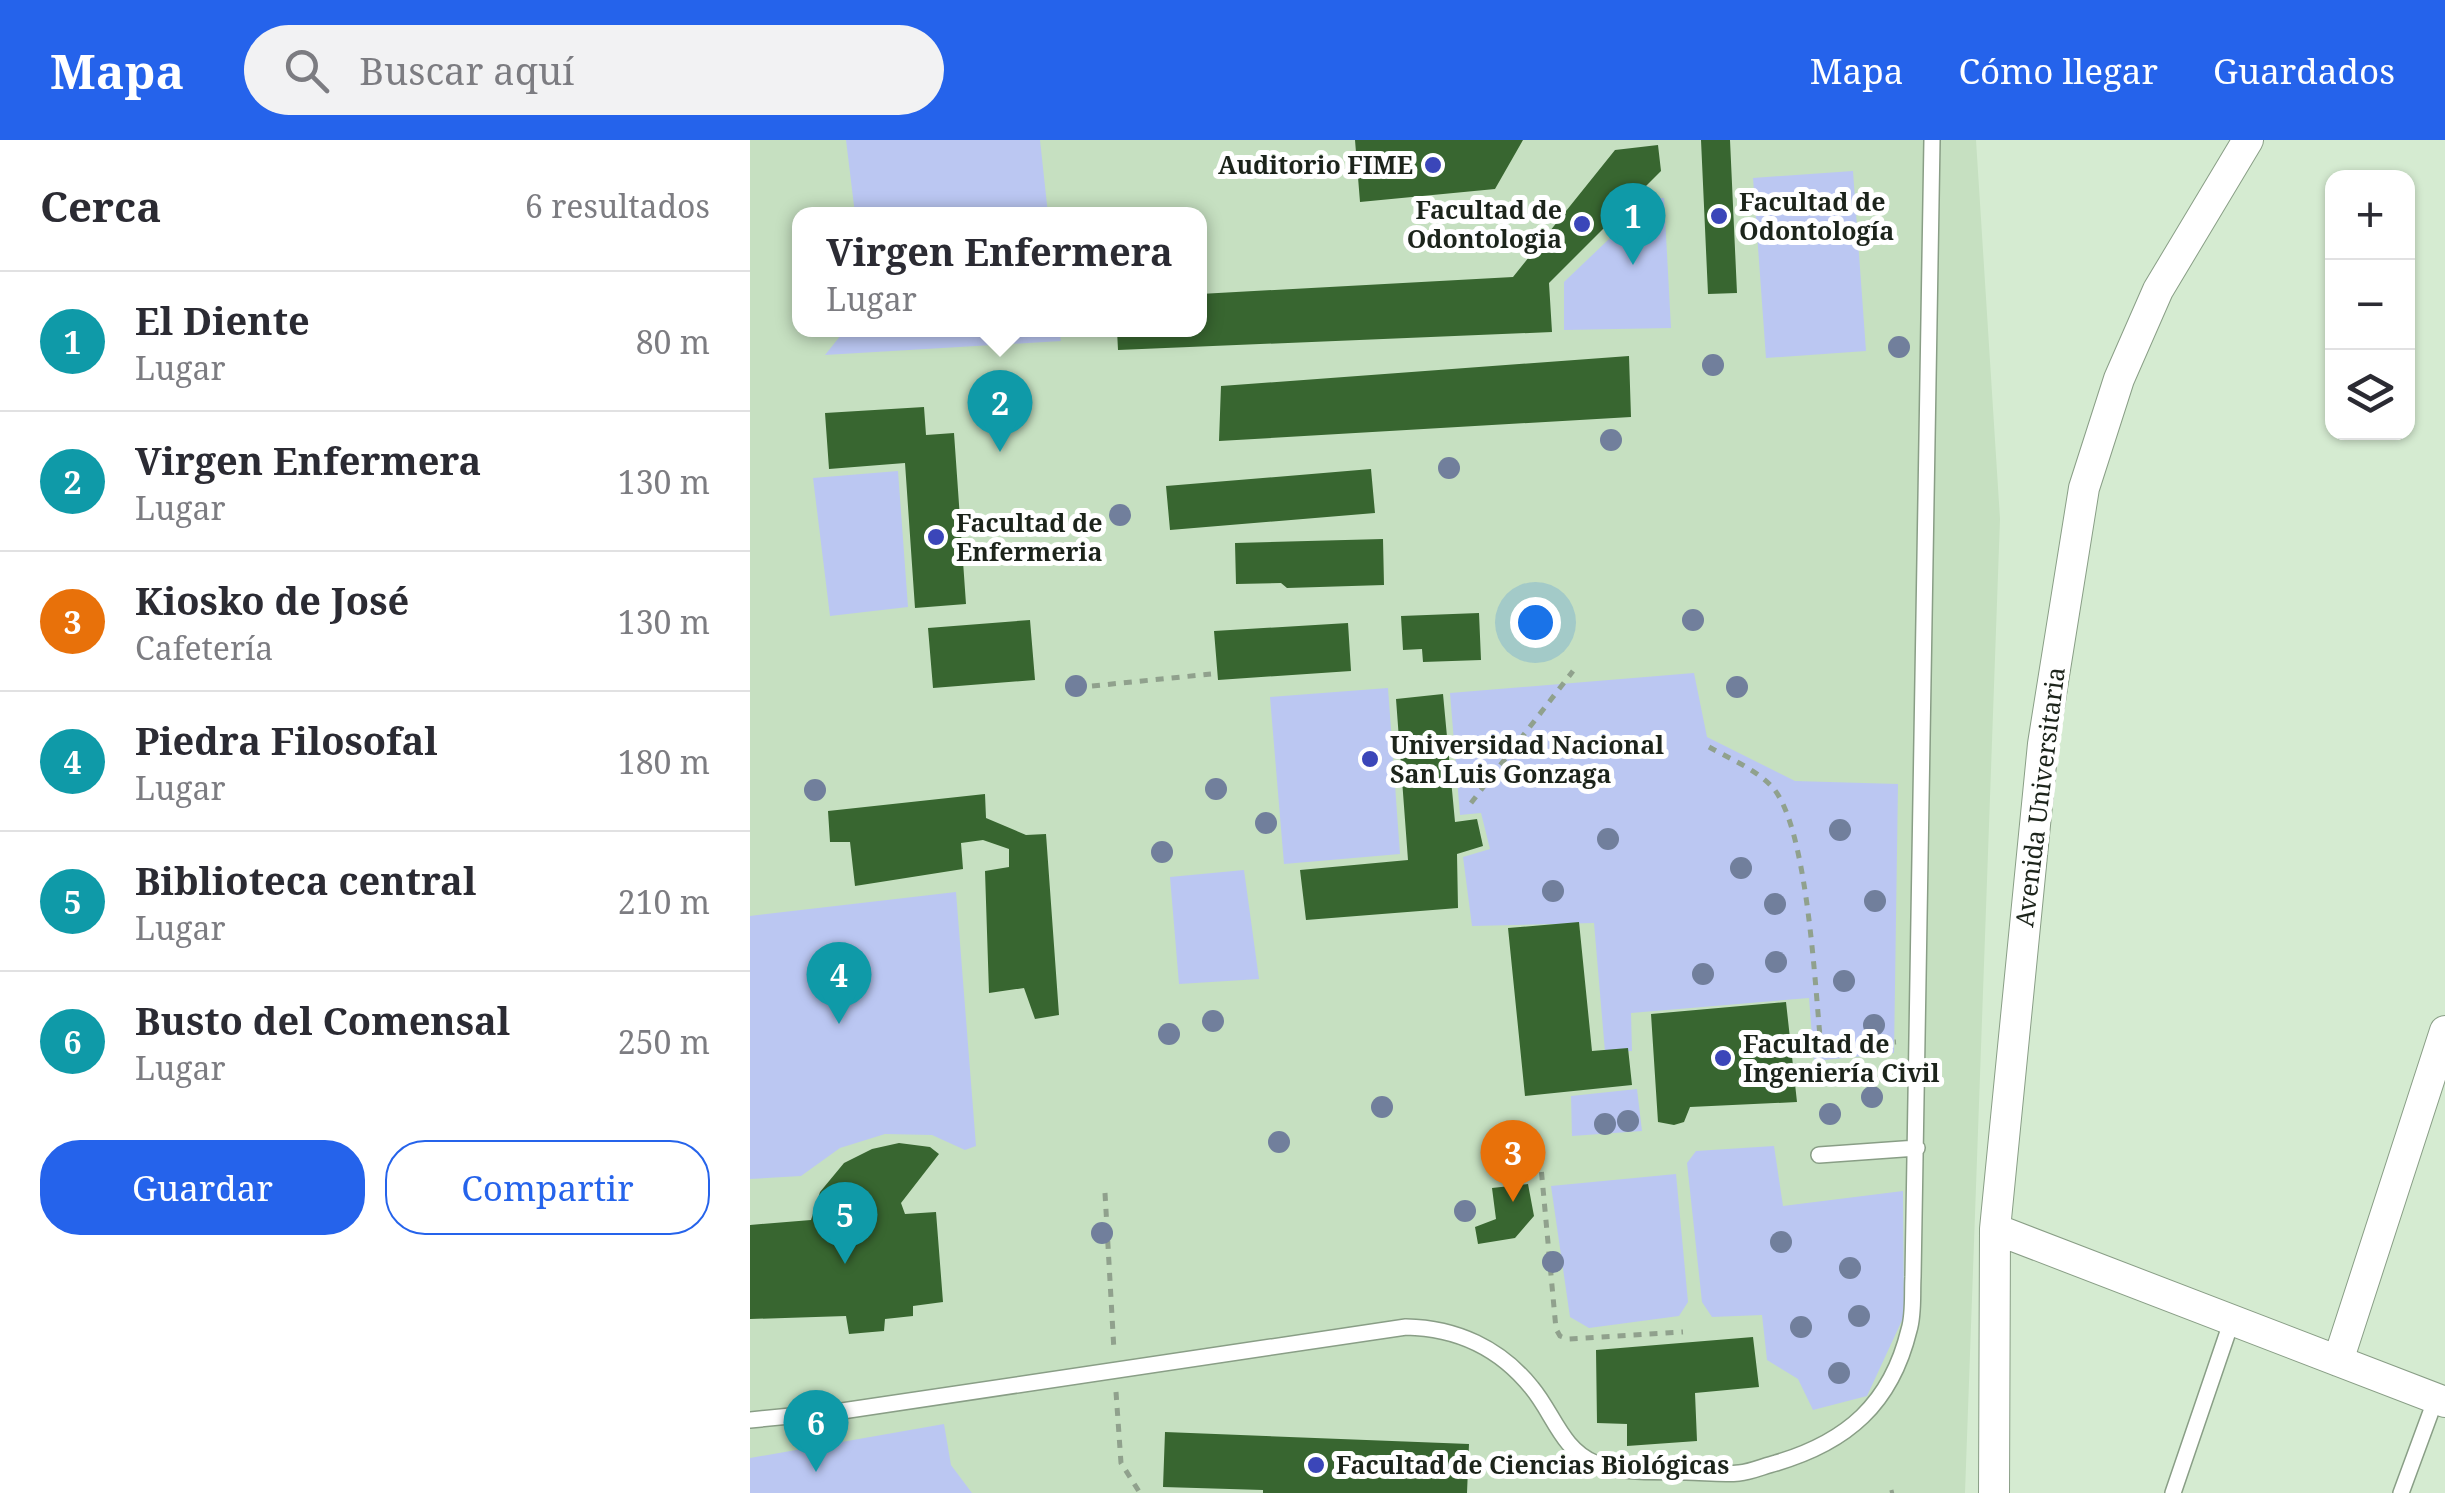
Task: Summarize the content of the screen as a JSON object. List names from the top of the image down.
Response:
{
  "streets": {
    "street": ["Avenida Universitaria"]
  },
  "places": [
    "Auditorio FIME",
    "Facultad de Odontología",
    "Facultad de Odontologia",
    "Facultad de Enfermeria",
    "Universidad Nacional San Luis Gonzaga",
    "Facultad de Ingeniería Civil",
    "Facultad de Ciencias Biológicas"
  ],
  "page": {
    "header": "Mapa",
    "search": "Buscar aquí",
    "nav": ["Mapa", "Cómo llegar", "Guardados"],
    "heading": ["Cerca", "6 resultados"],
    "map_buttons": ["+", "−"],
    "pins": [
      "1",
      "2",
      "4",
      "3",
      "5",
      "6"
    ],
    "popup": ["Virgen Enfermera", "Lugar"],
    "list": [
      {
        "mark": "1",
        "name": "El Diente",
        "note": "Lugar",
        "value": "80 m"
      },
      {
        "mark": "2",
        "name": "Virgen Enfermera",
        "note": "Lugar",
        "value": "130 m"
      },
      {
        "mark": "3",
        "name": "Kiosko de José",
        "note": "Cafetería",
        "value": "130 m"
      },
      {
        "mark": "4",
        "name": "Piedra Filosofal",
        "note": "Lugar",
        "value": "180 m"
      },
      {
        "mark": "5",
        "name": "Biblioteca central",
        "note": "Lugar",
        "value": "210 m"
      },
      {
        "mark": "6",
        "name": "Busto del Comensal",
        "note": "Lugar",
        "value": "250 m"
      }
    ],
    "buttons": ["Guardar", "Compartir"]
  }
}
